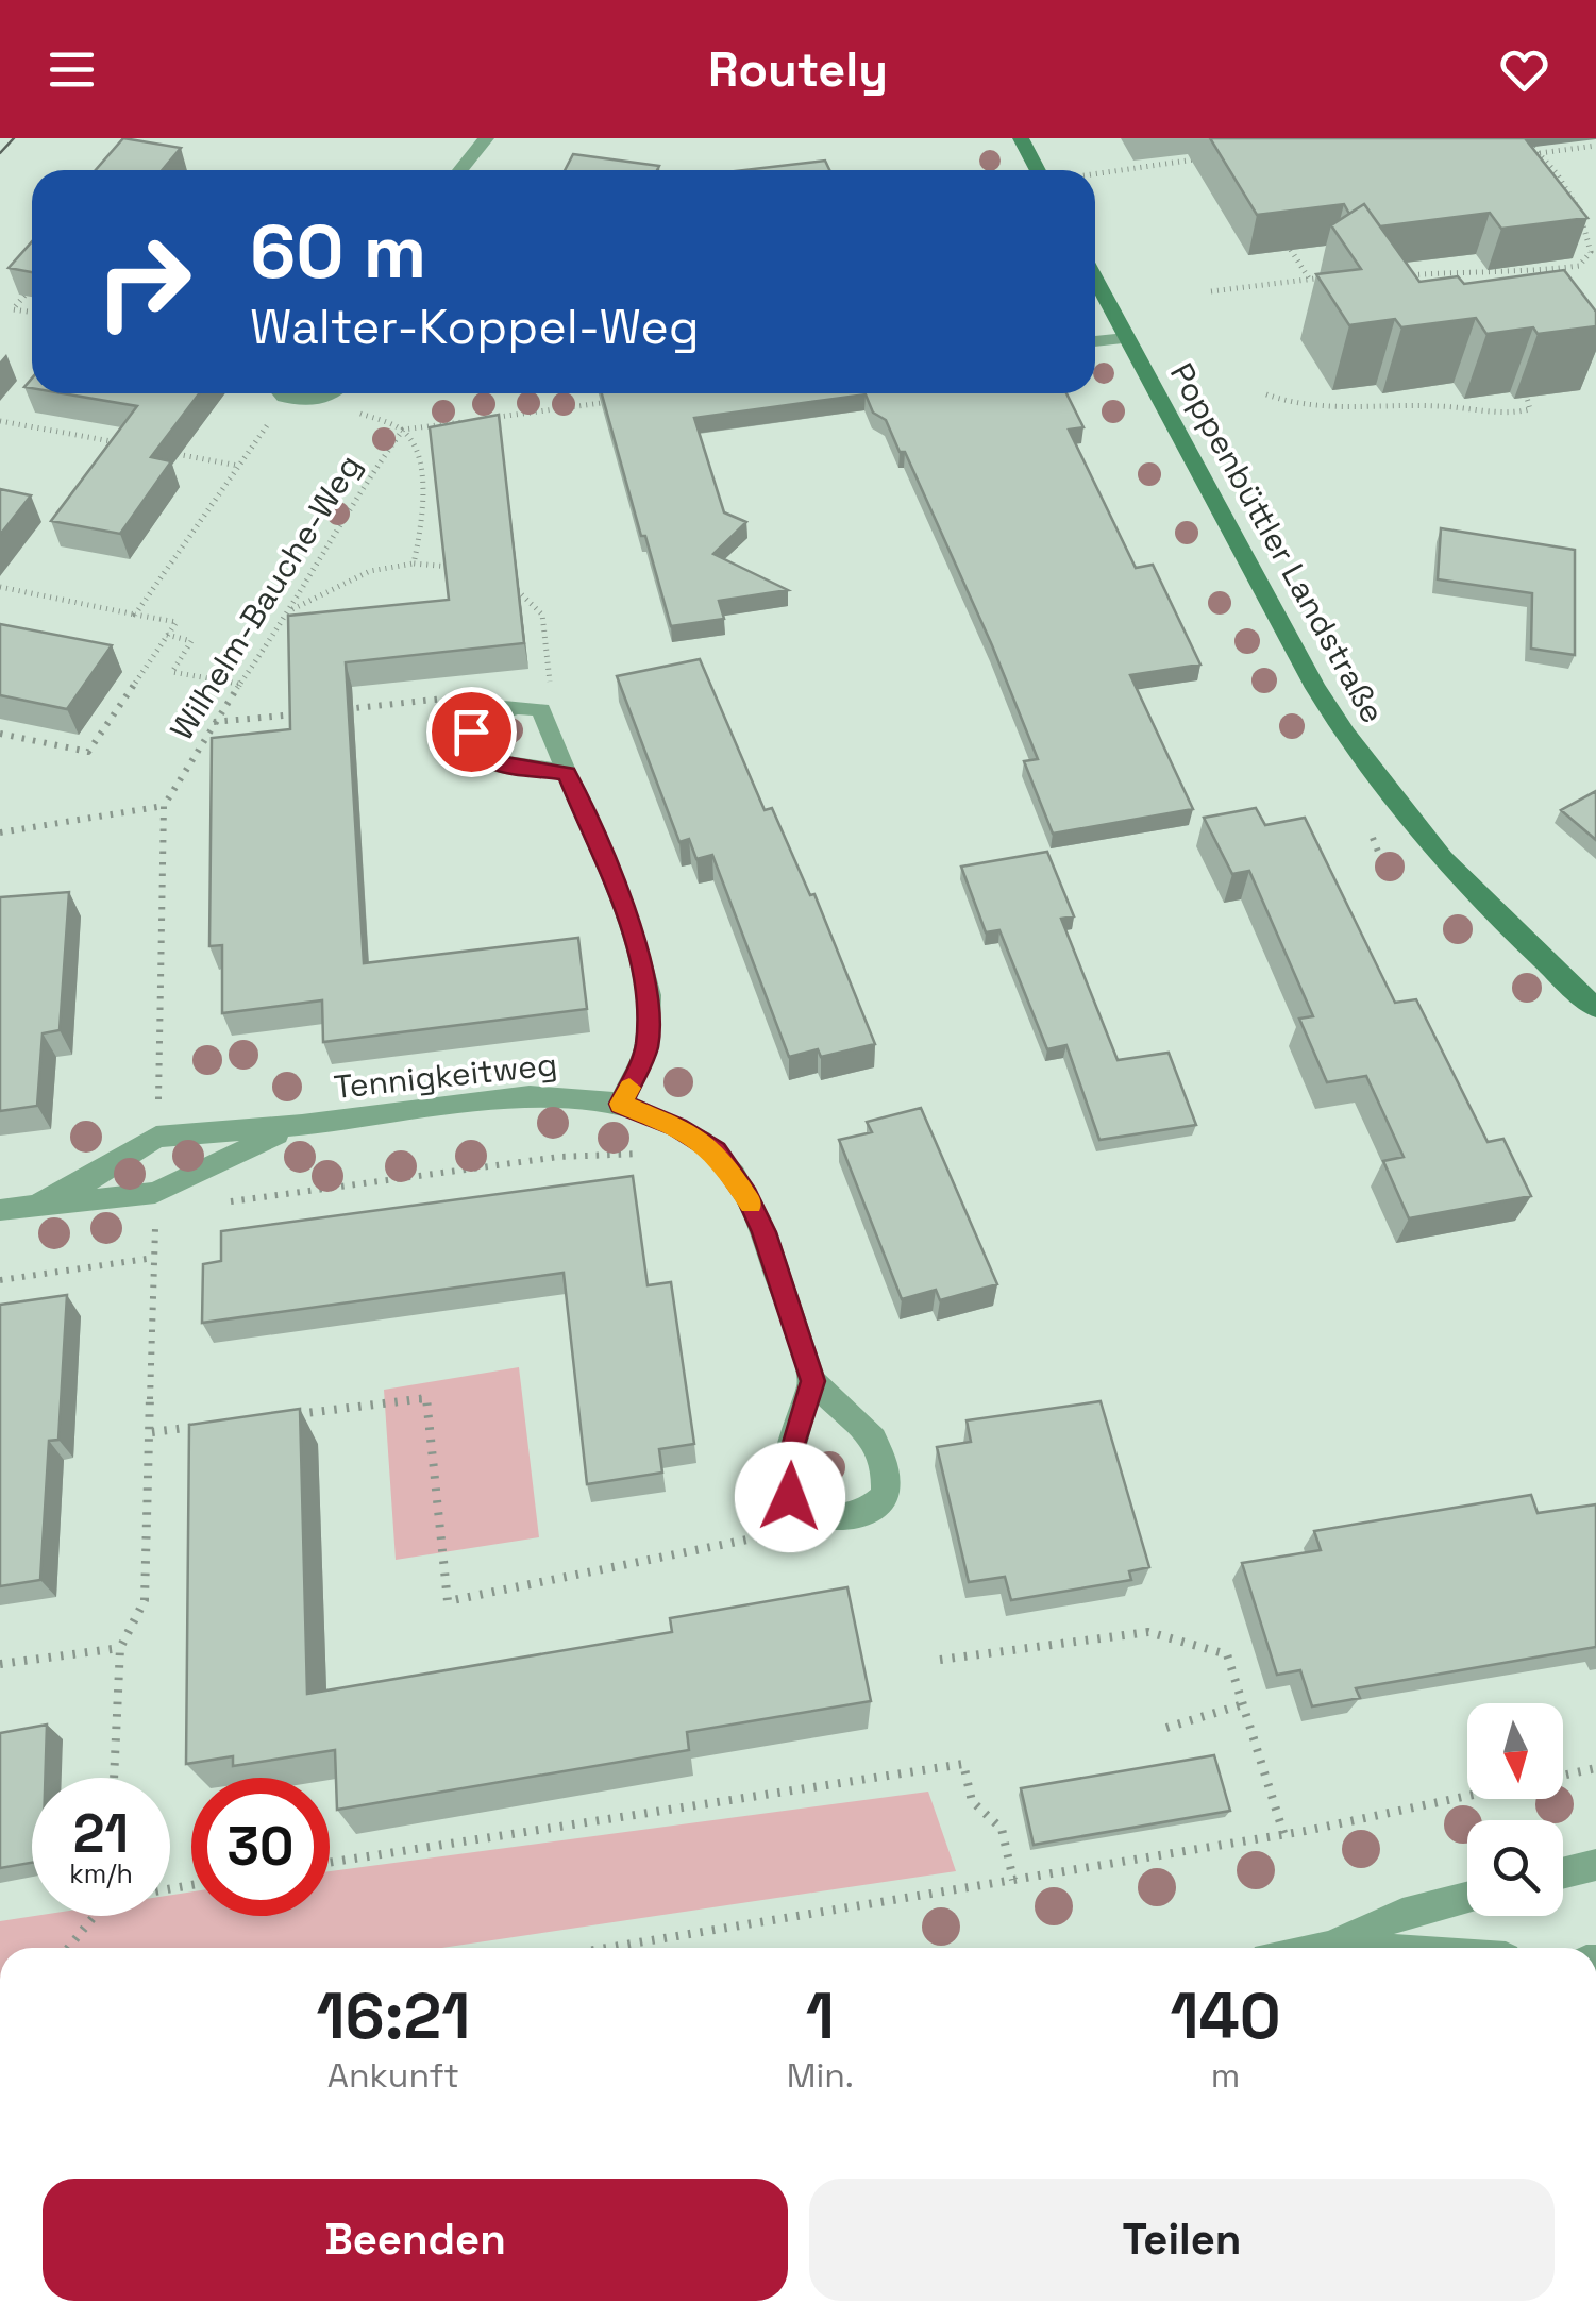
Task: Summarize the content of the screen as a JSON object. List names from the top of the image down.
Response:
{
  "streets": {
    "main road": ["Poppenbüttler Landstraße"],
    "street": ["Tennigkeitweg"],
    "path": ["Wilhelm-Bauche-Weg"]
  },
  "north": "bottom",
  "page": {
    "header": "Routely",
    "turn": ["60 m", "Walter-Koppel-Weg"],
    "speed": "21 km/h",
    "limit": "30",
    "eta": [
      "16:21",
      "Ankunft",
      "1",
      "Min.",
      "140",
      "m"
    ],
    "buttons": ["Beenden", "Teilen"]
  }
}
